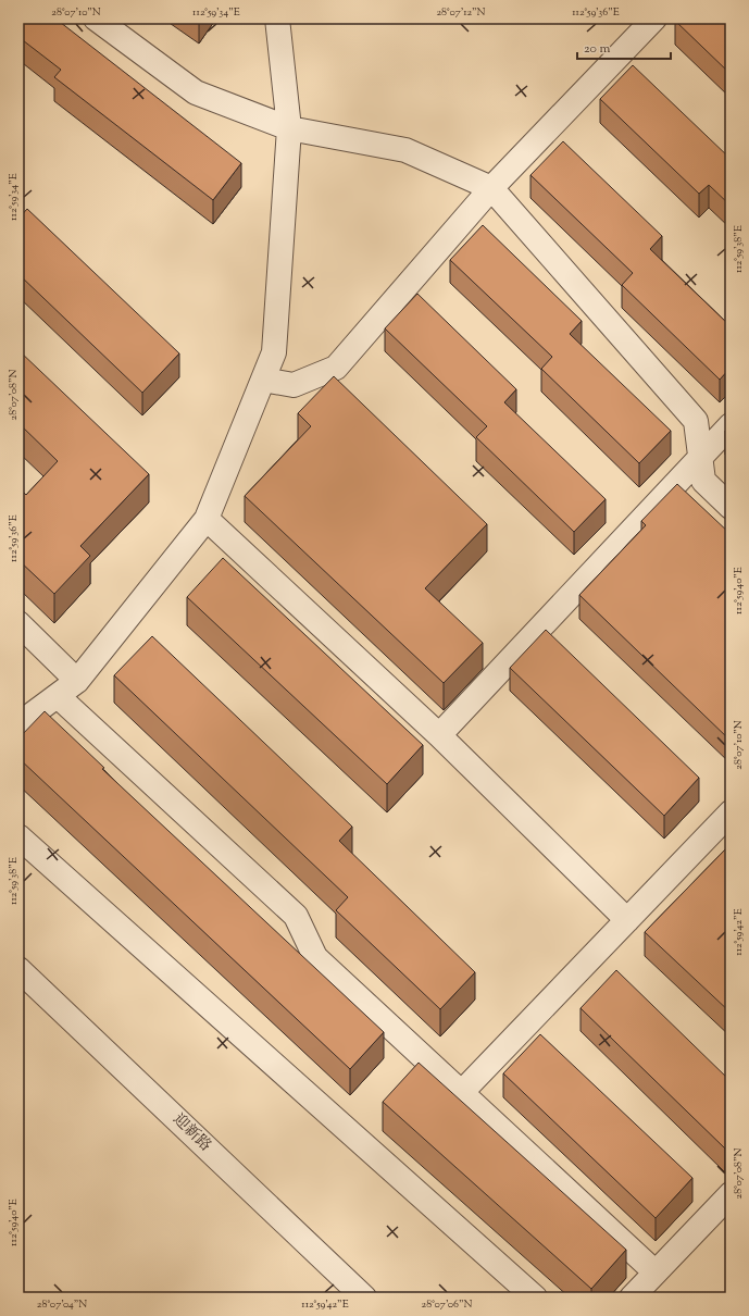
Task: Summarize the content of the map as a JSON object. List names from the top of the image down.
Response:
{
  "streets": {
    "street": ["迎新路"]
  },
  "scale_bar": "20 m",
  "coordinates": [
    "28°07'10\"N",
    "112°59'34\"E",
    "28°07'12\"N",
    "112°59'36\"E",
    "112°59'38\"E",
    "28°07'08\"N",
    "112°59'40\"E",
    "112°59'42\"E",
    "28°07'04\"N",
    "28°07'06\"N"
  ]
}
